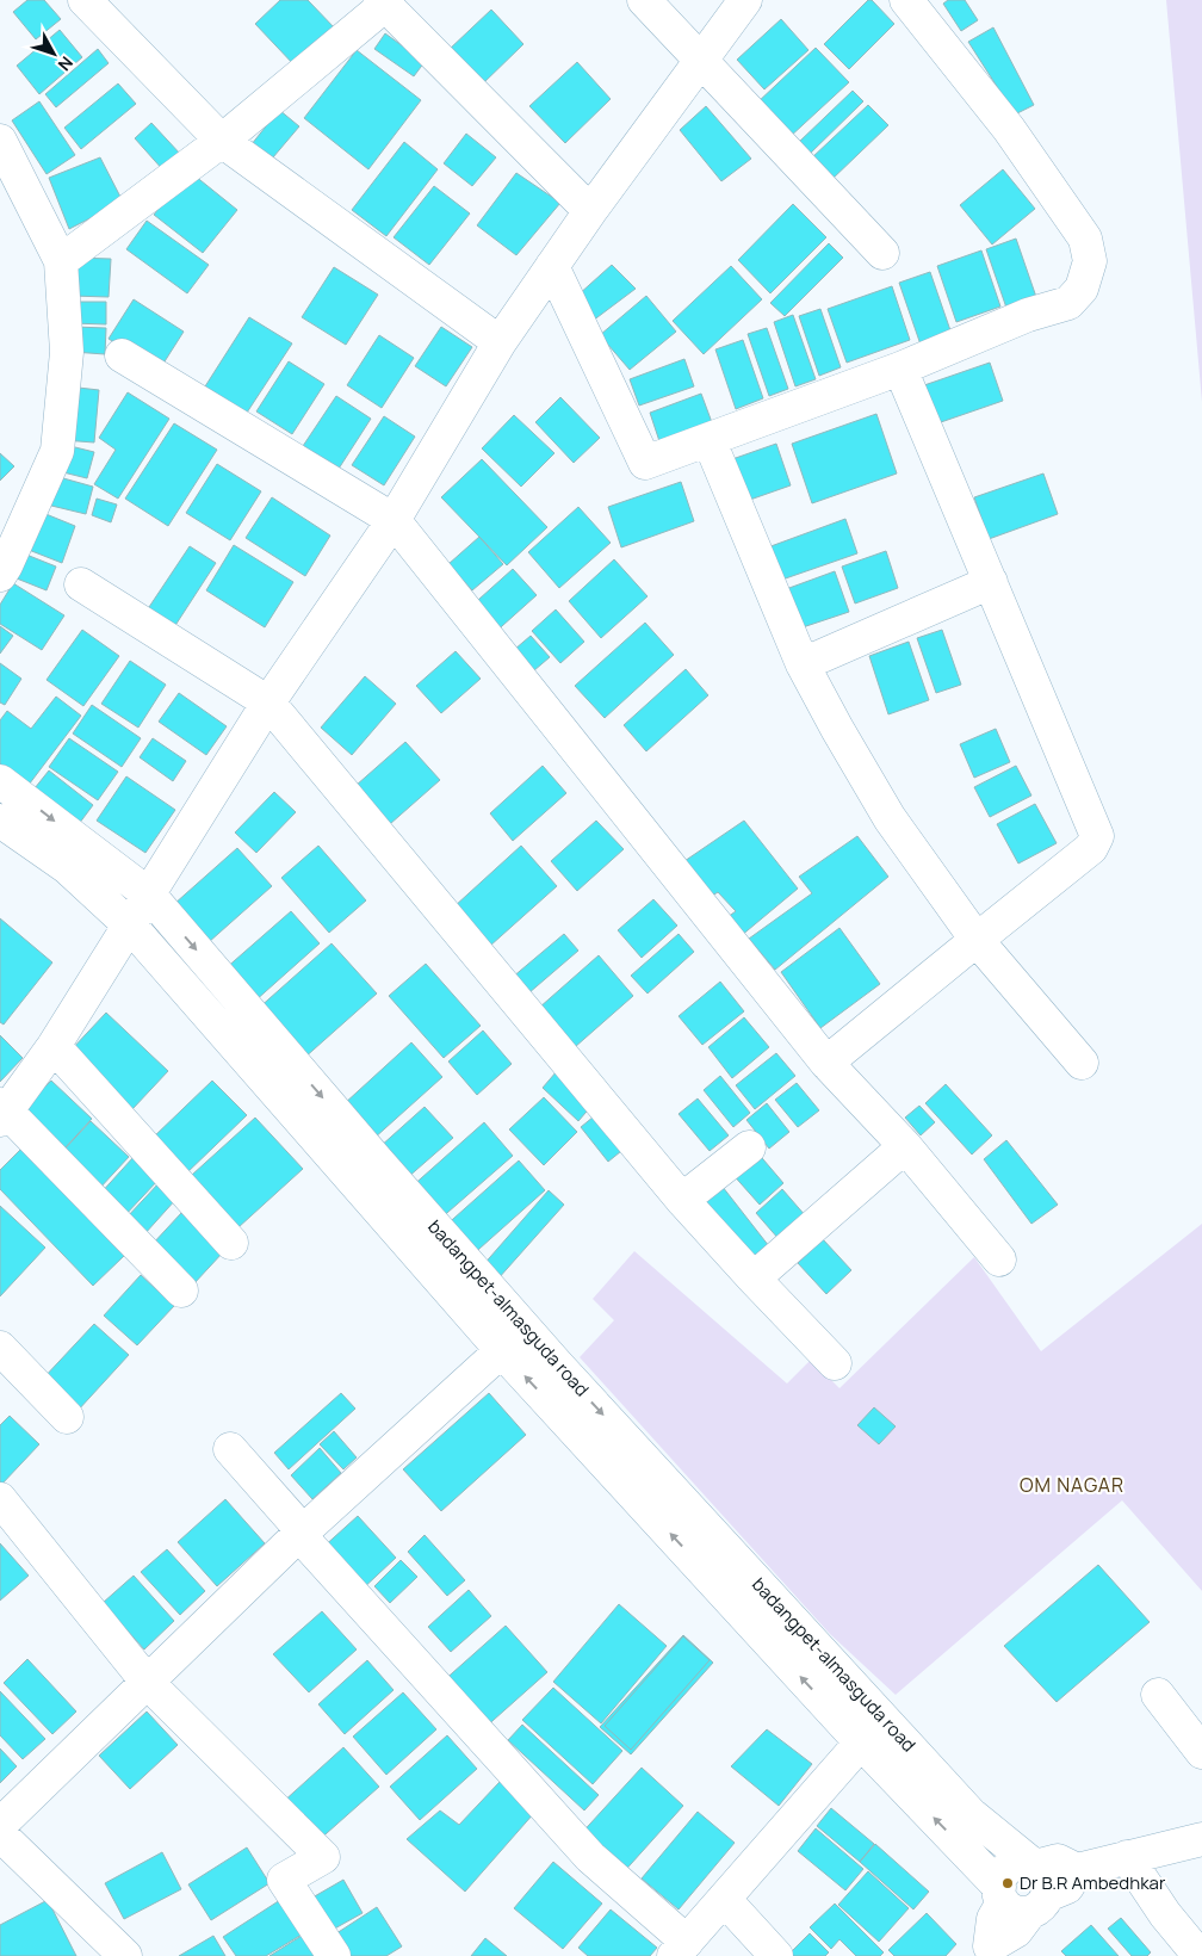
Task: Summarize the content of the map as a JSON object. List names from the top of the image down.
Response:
{
  "streets": {
    "street": ["badangpet-almasguda road"]
  },
  "districts": ["OM NAGAR"],
  "places": ["Dr B.R Ambedhkar"],
  "north": "bottom right"
}
